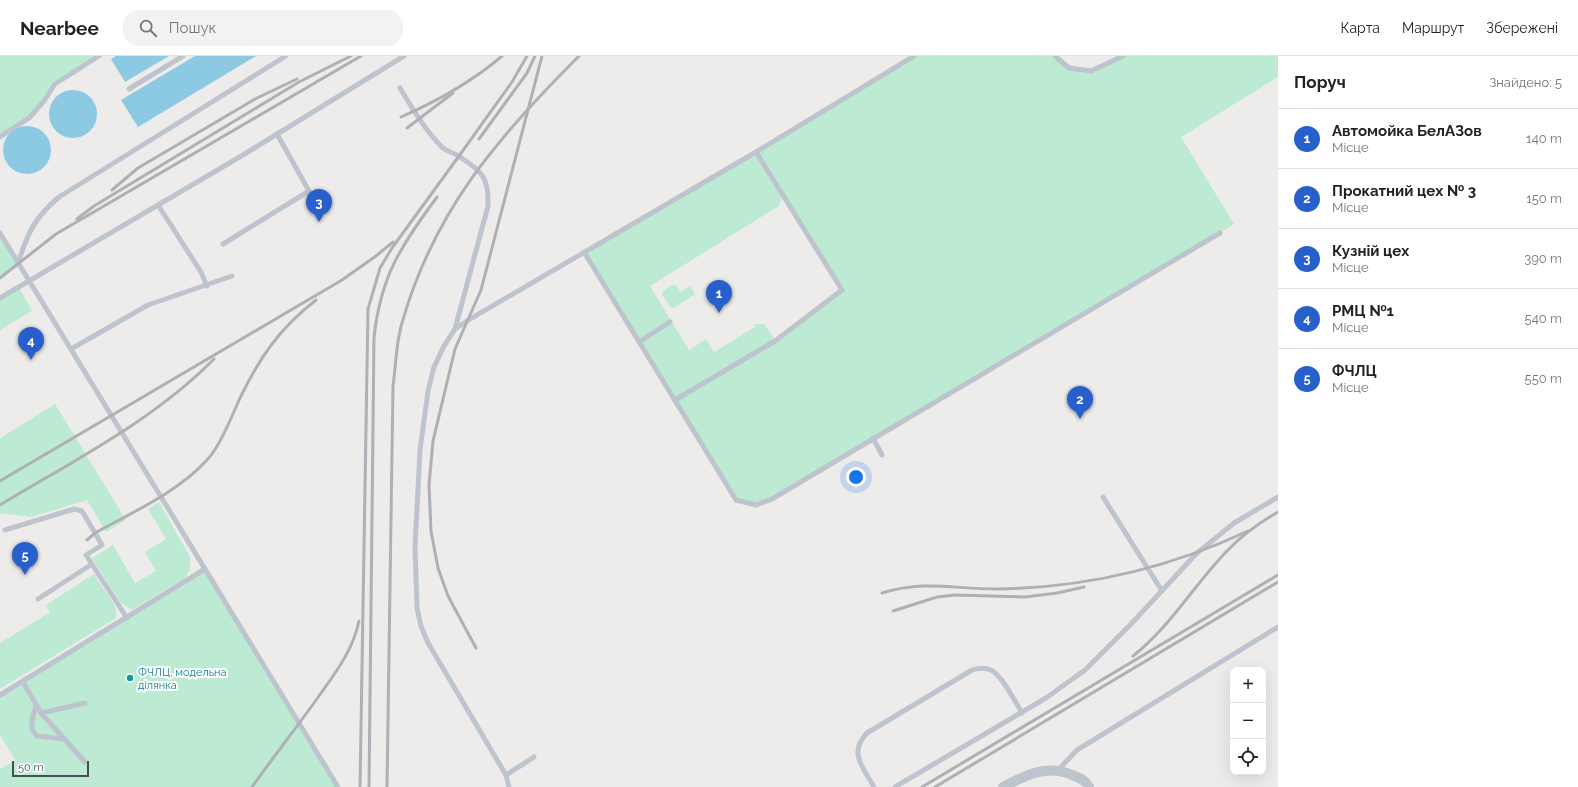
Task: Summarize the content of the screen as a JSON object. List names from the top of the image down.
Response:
{
  "places": ["ФЧЛЦ, модельна ділянка"],
  "scale_bar": "50 m",
  "page": {
    "header": "Nearbee",
    "search": "Пошук",
    "nav": ["Карта", "Маршрут", "Збережені"],
    "heading": ["Поруч", "Знайдено: 5"],
    "list": [
      {
        "mark": "1",
        "name": "Автомойка БелАЗов",
        "note": "Місце",
        "value": "140 m"
      },
      {
        "mark": "2",
        "name": "Прокатний цех № 3",
        "note": "Місце",
        "value": "150 m"
      },
      {
        "mark": "3",
        "name": "Кузній цех",
        "note": "Місце",
        "value": "390 m"
      },
      {
        "mark": "4",
        "name": "РМЦ №1",
        "note": "Місце",
        "value": "540 m"
      },
      {
        "mark": "5",
        "name": "ФЧЛЦ",
        "note": "Місце",
        "value": "550 m"
      }
    ],
    "pins": [
      "3",
      "1",
      "4",
      "2",
      "5"
    ],
    "map_buttons": ["+", "−"],
    "scale": "50 m"
  }
}
